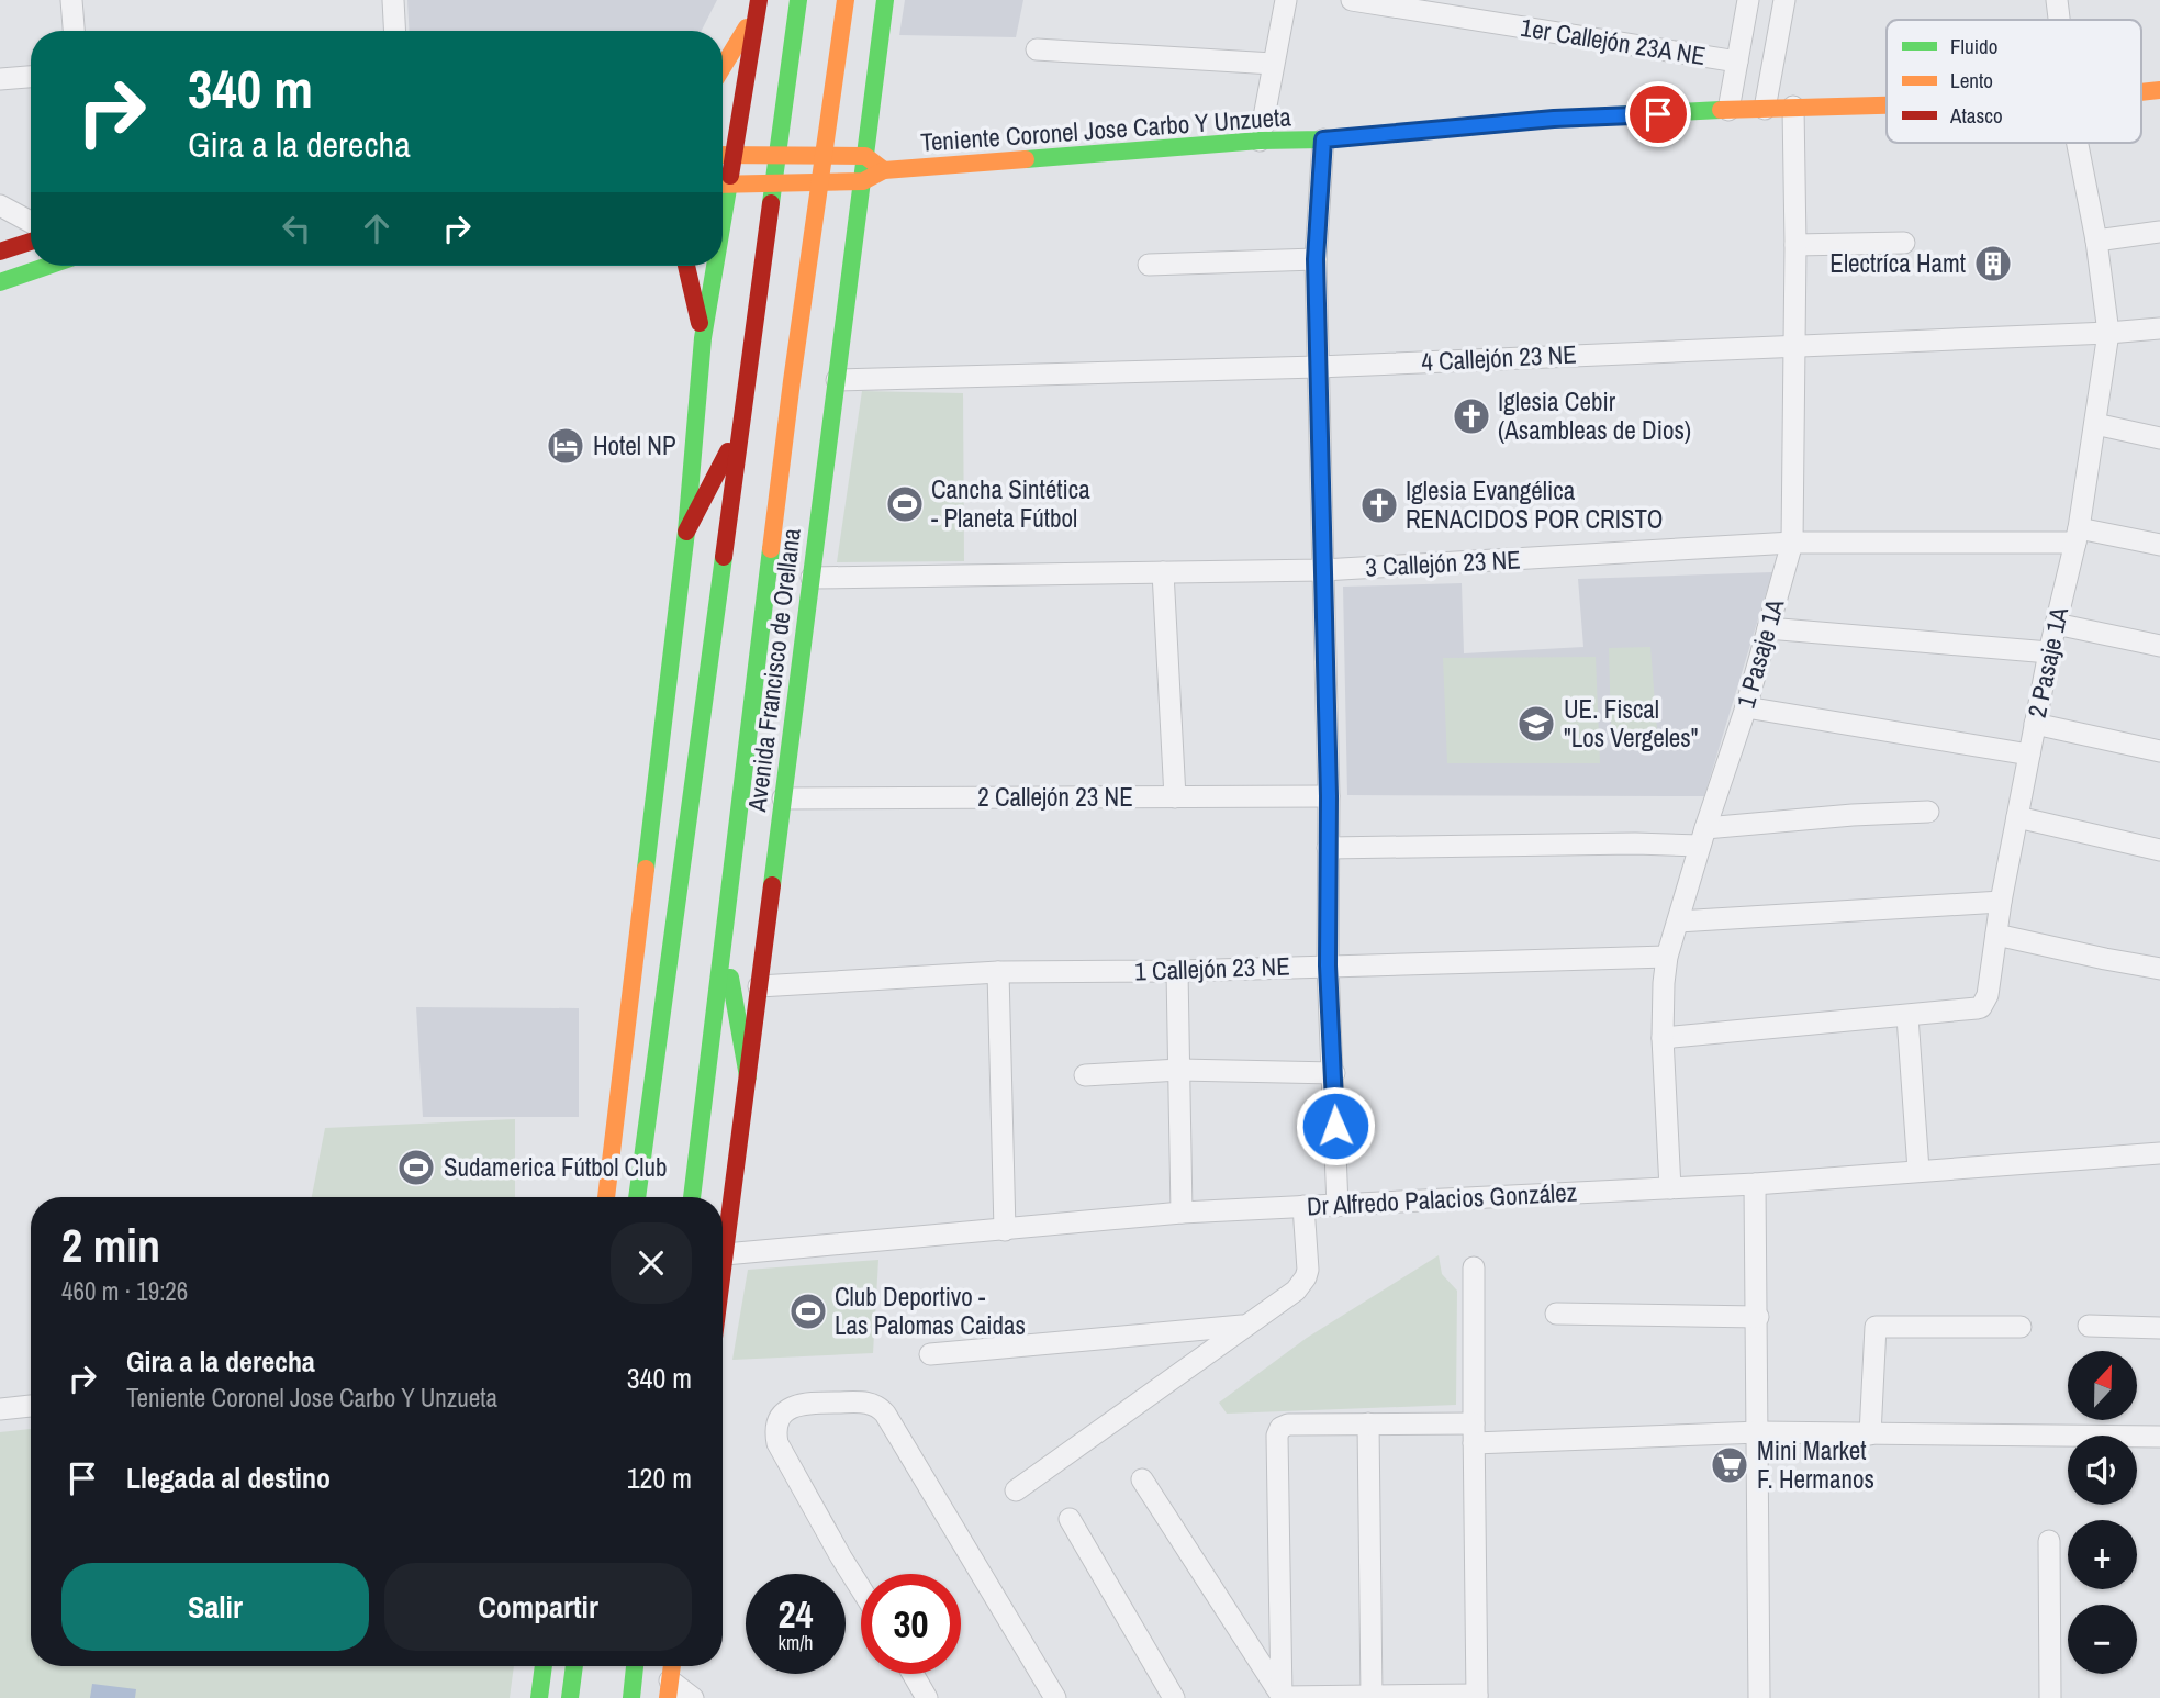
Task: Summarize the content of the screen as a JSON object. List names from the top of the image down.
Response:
{
  "streets": {
    "main road": ["Teniente Coronel Jose Carbo Y Unzueta", "Avenida Francisco de Orellana"],
    "street": [
      "1er Callejón 23A NE",
      "4 Callejón 23 NE",
      "3 Callejón 23 NE",
      "1 Pasaje 1A",
      "2 Pasaje 1A",
      "2 Callejón 23 NE",
      "1 Callejón 23 NE",
      "Dr Alfredo Palacios González"
    ]
  },
  "crossings": [
    ["Teniente Coronel Jose Carbo Y Unzueta", "1 Pasaje 1A"],
    ["Teniente Coronel Jose Carbo Y Unzueta", "Avenida Francisco de Orellana"],
    ["4 Callejón 23 NE", "1 Pasaje 1A"],
    ["4 Callejón 23 NE", "2 Pasaje 1A"],
    ["4 Callejón 23 NE", "Avenida Francisco de Orellana"],
    ["3 Callejón 23 NE", "1 Pasaje 1A"],
    ["3 Callejón 23 NE", "2 Pasaje 1A"],
    ["3 Callejón 23 NE", "Avenida Francisco de Orellana"],
    ["1 Pasaje 1A", "2 Pasaje 1A"],
    ["1 Pasaje 1A", "1 Callejón 23 NE"],
    ["1 Pasaje 1A", "Dr Alfredo Palacios González"],
    ["Avenida Francisco de Orellana", "2 Callejón 23 NE"],
    ["Avenida Francisco de Orellana", "1 Callejón 23 NE"],
    ["Avenida Francisco de Orellana", "Dr Alfredo Palacios González"]
  ],
  "places": {
    "building": ["Electríca Hamt"],
    "church": ["Iglesia Cebir (Asambleas de Dios)", "Iglesia Evangélica RENACIDOS POR CRISTO"],
    "hotel": ["Hotel NP"],
    "sports": ["Cancha Sintética - Planeta Fútbol", "Sudamerica Fútbol Club", "Club Deportivo - Las Palomas Caidas"],
    "school or university": ["UE. Fiscal \"Los Vergeles\""],
    "supermarket": ["Mini Market F. Hermanos"]
  },
  "legend": ["Fluido", "Lento", "Atasco"],
  "north": "top",
  "page": {
    "turn": ["340 m", "Gira a la derecha"],
    "heading": ["2 min", "460 m · 19:26"],
    "list": [
      {
        "name": "Gira a la derecha",
        "note": "Teniente Coronel Jose Carbo Y Unzueta",
        "value": "340 m"
      },
      {
        "name": "Llegada al destino",
        "value": "120 m"
      }
    ],
    "map_buttons": ["+", "−"],
    "buttons": ["Salir", "Compartir"],
    "speed": "24 km/h",
    "limit": "30"
  }
}
